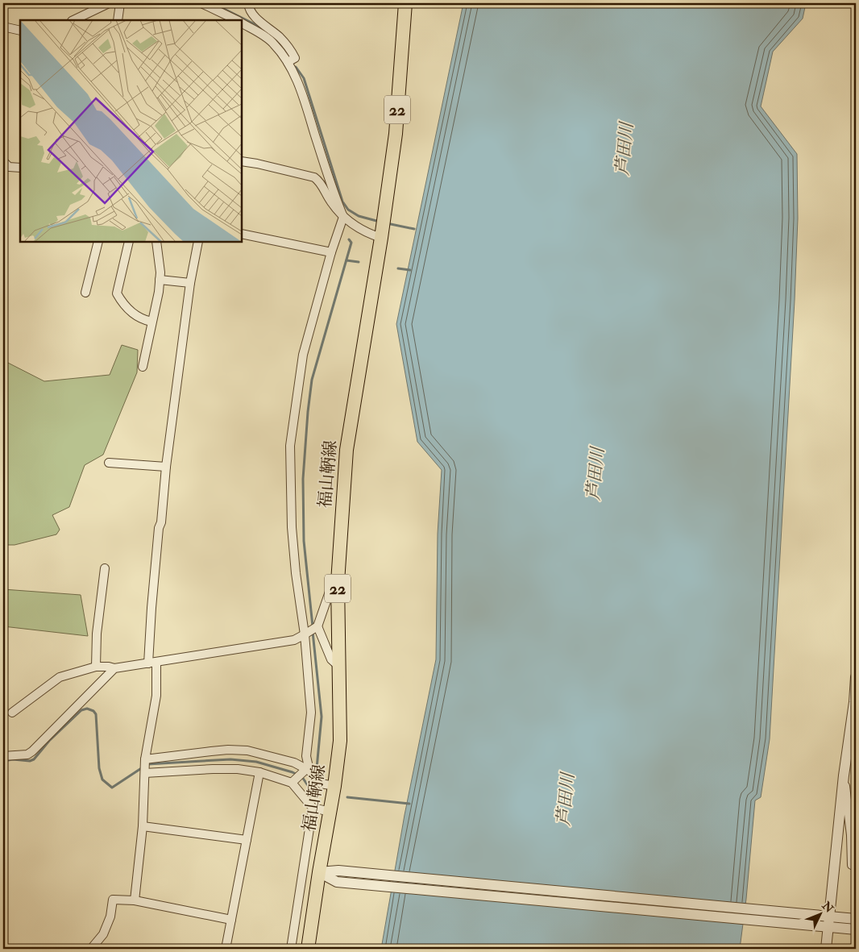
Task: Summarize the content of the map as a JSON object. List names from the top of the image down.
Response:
{
  "streets": {
    "main road": ["22", "福山鞆線"]
  },
  "water": ["芦田川"],
  "north": "top right"
}
